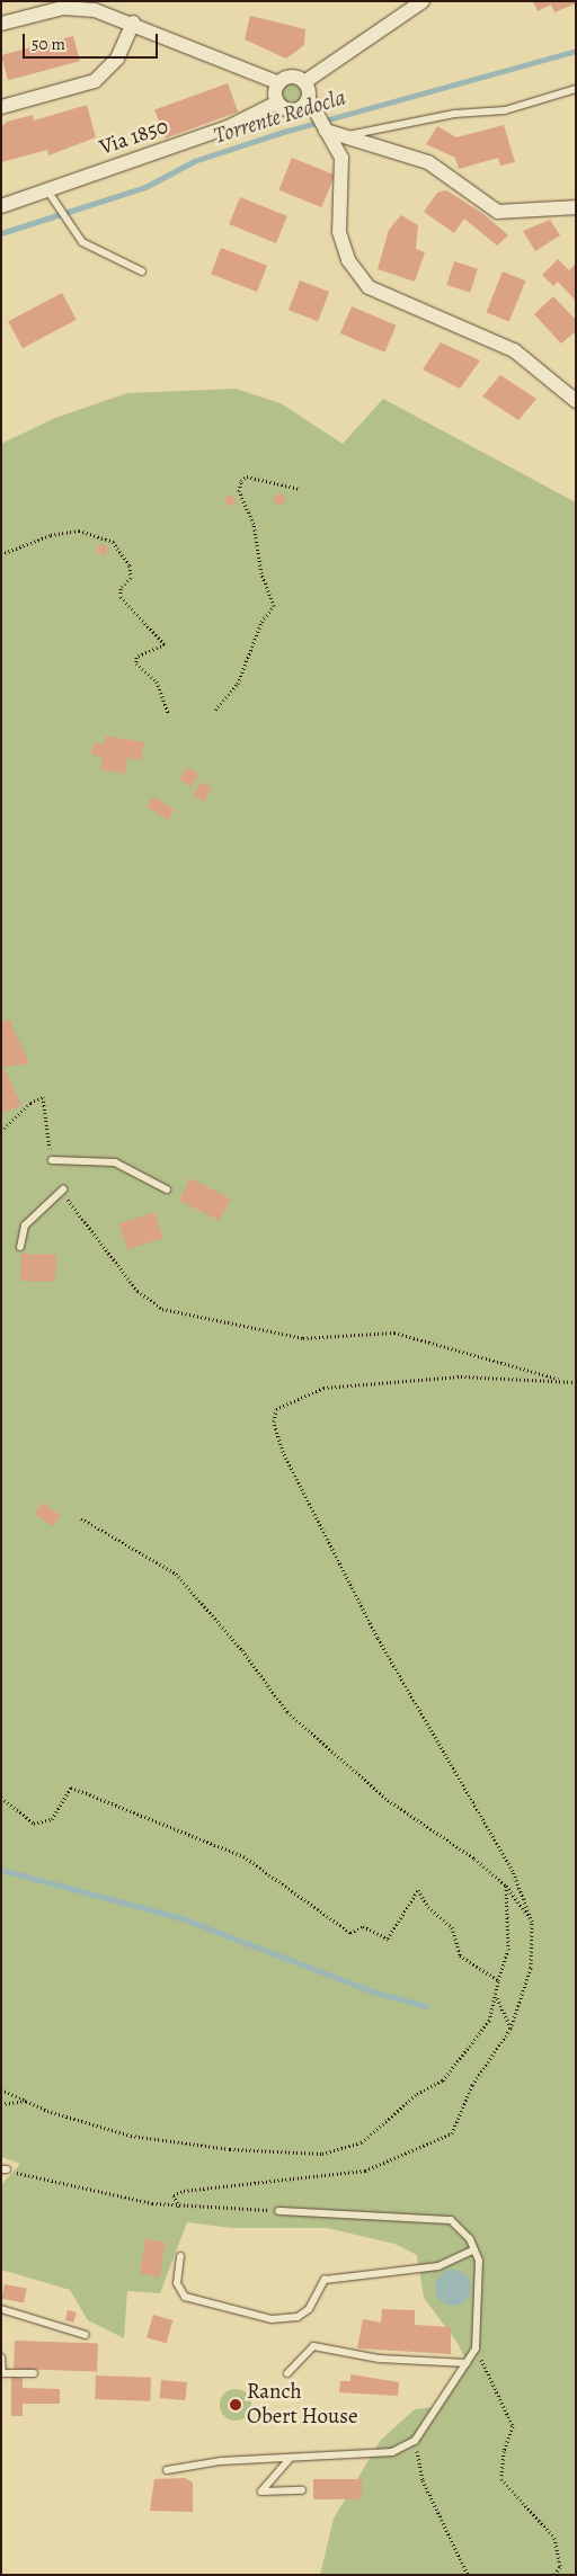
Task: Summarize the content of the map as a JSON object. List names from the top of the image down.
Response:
{
  "streets": {
    "street": ["Via 1850"]
  },
  "water": ["Torrente Redocla"],
  "places": ["Ranch Obert House"],
  "scale_bar": "50 m"
}
